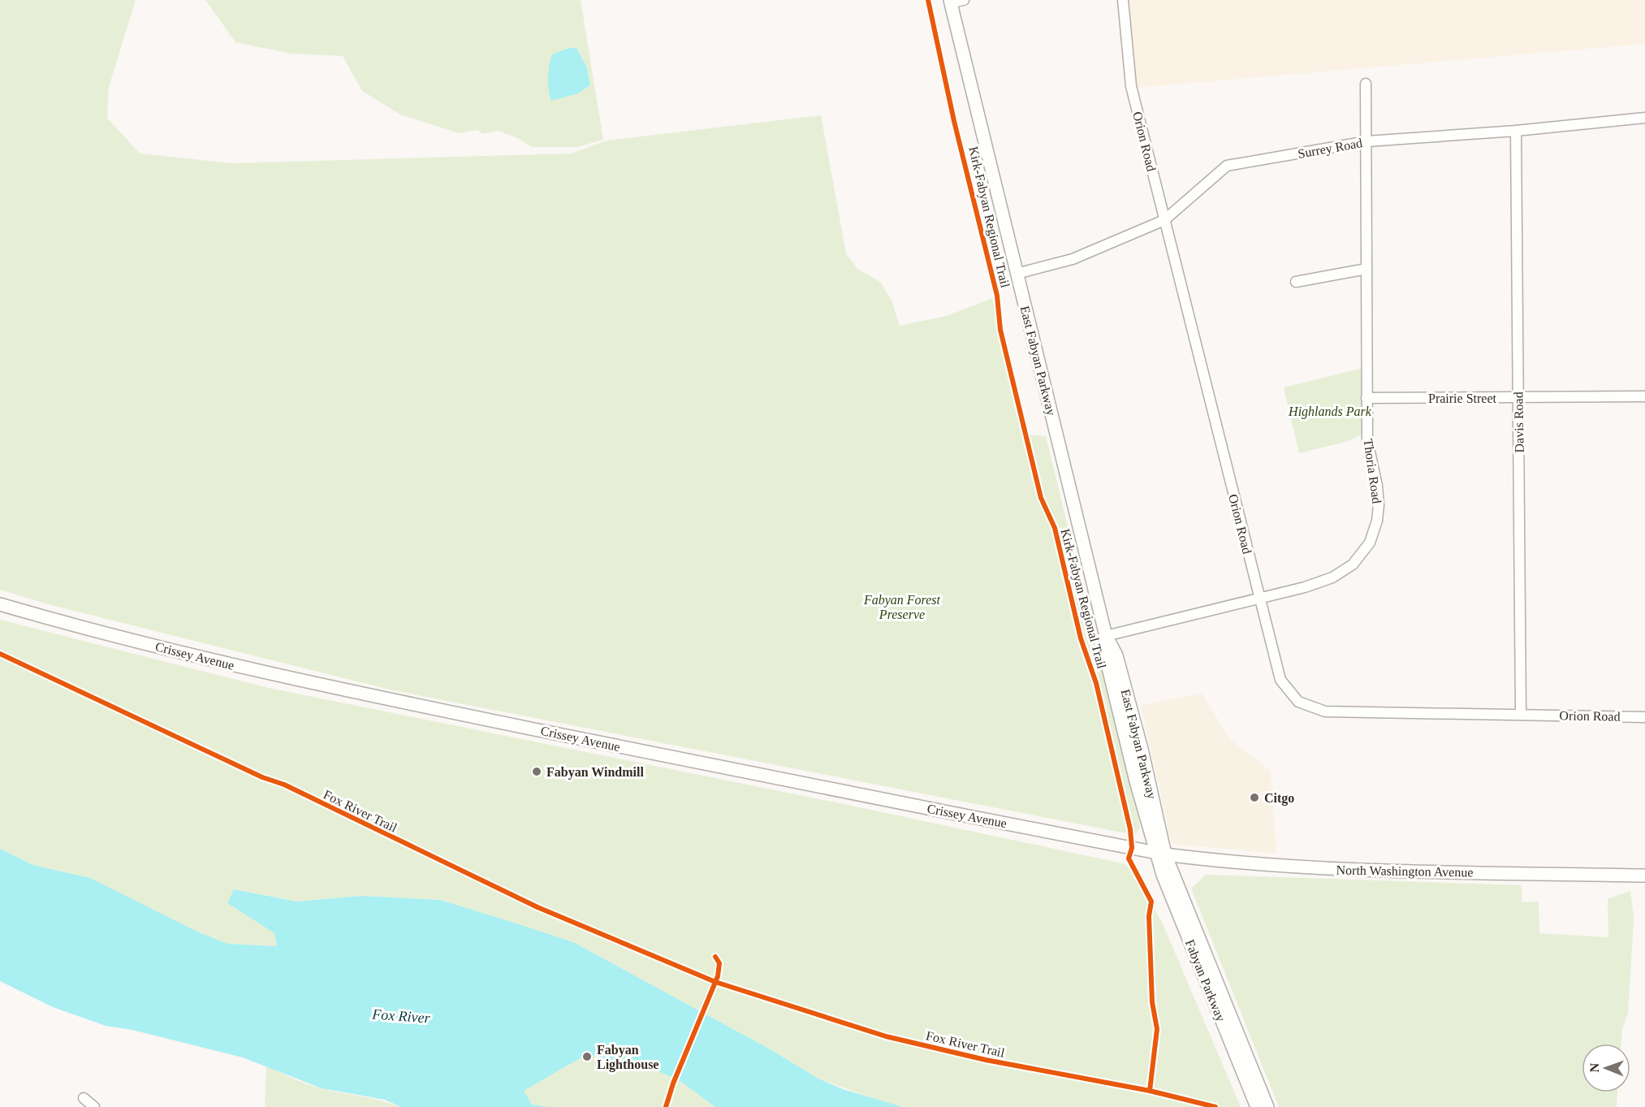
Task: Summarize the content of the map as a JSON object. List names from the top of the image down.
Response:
{
  "streets": {
    "main road": [
      "East Fabyan Parkway",
      "Crissey Avenue",
      "North Washington Avenue",
      "Fabyan Parkway"
    ],
    "street": [
      "Orion Road",
      "Surrey Road",
      "Prairie Street",
      "Davis Road",
      "Thoria Road"
    ],
    "cycle path": ["Kirk-Fabyan Regional Trail", "Fox River Trail"]
  },
  "crossings": [
    ["Orion Road", "Surrey Road"],
    ["Orion Road", "Davis Road"],
    ["Orion Road", "Thoria Road"],
    ["Surrey Road", "East Fabyan Parkway"],
    ["Surrey Road", "Davis Road"],
    ["Surrey Road", "Thoria Road"],
    ["East Fabyan Parkway", "Thoria Road"],
    ["East Fabyan Parkway", "Crissey Avenue"],
    ["East Fabyan Parkway", "North Washington Avenue"],
    ["East Fabyan Parkway", "Fabyan Parkway"],
    ["Prairie Street", "Davis Road"],
    ["Prairie Street", "Thoria Road"],
    ["Crissey Avenue", "North Washington Avenue"],
    ["Crissey Avenue", "Fabyan Parkway"],
    ["North Washington Avenue", "Fabyan Parkway"]
  ],
  "water": ["Fox River"],
  "parks": ["Highlands Park", "Fabyan Forest Preserve"],
  "places": ["Fabyan Windmill", "Citgo", "Fabyan Lighthouse"],
  "north": "left"
}
